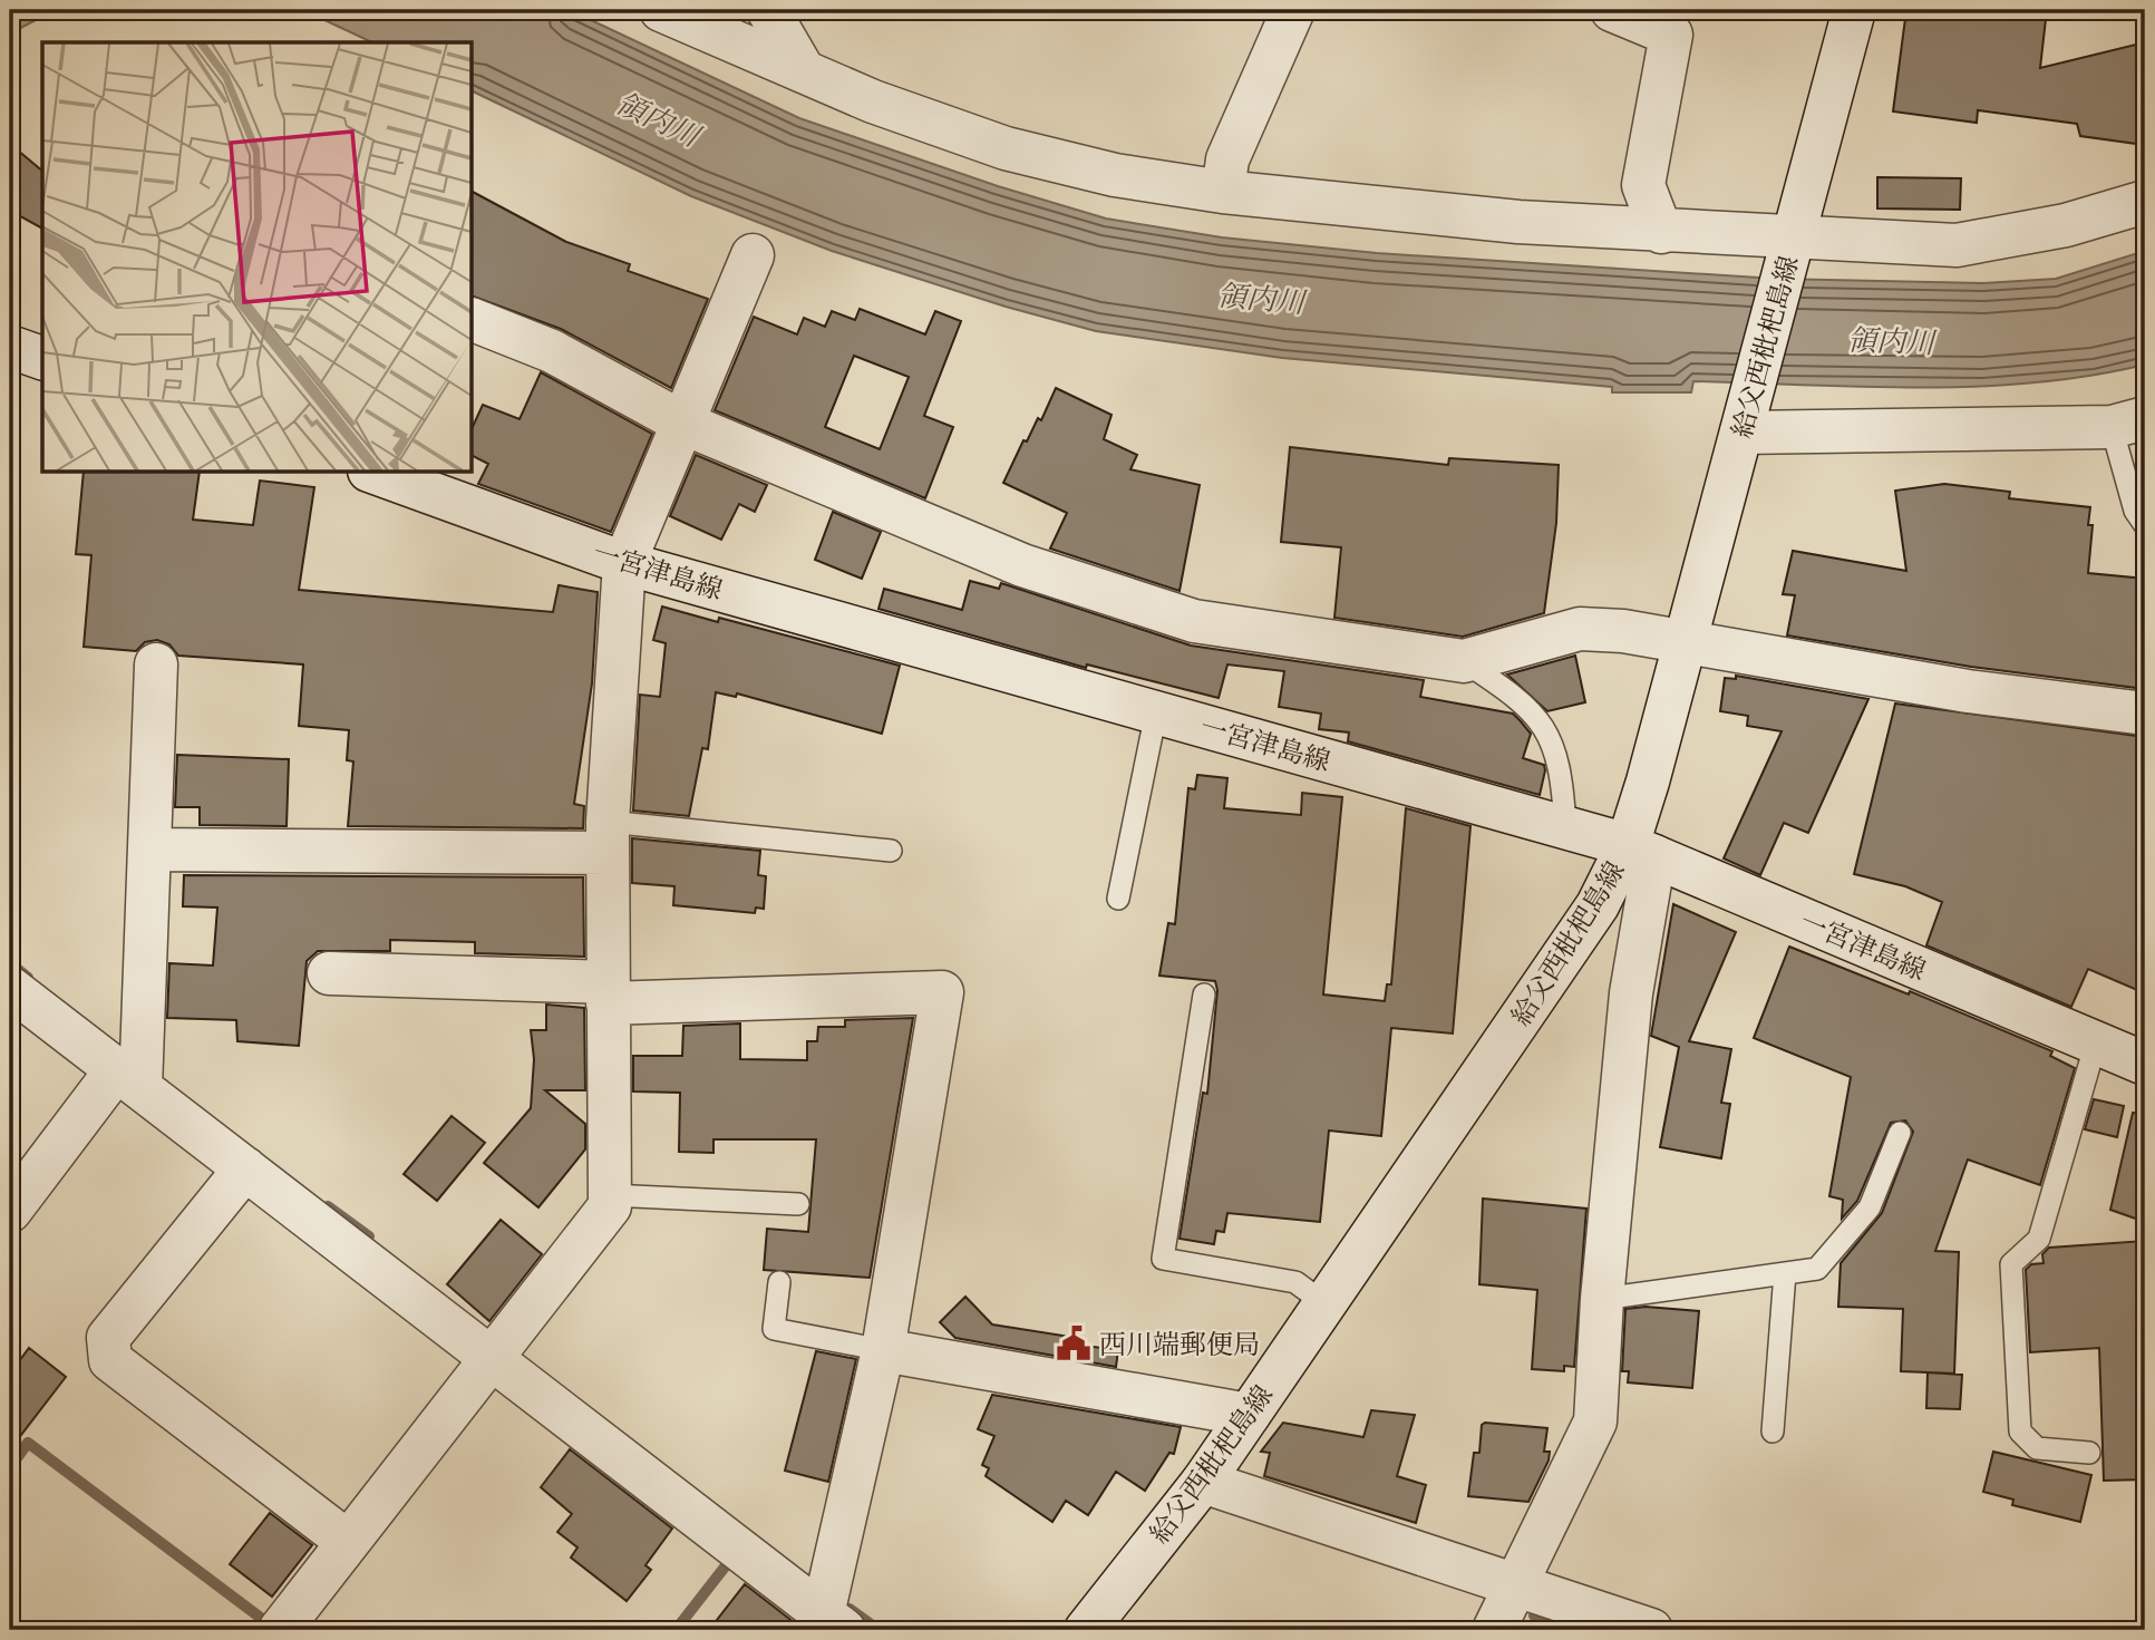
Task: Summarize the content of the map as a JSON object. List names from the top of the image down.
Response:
{
  "streets": {
    "street": ["給父西枇杷島線", "一宮津島線"]
  },
  "crossings": [
    ["給父西枇杷島線", "一宮津島線"]
  ],
  "water": ["領内川"],
  "places": {
    "public building": ["西川端郵便局"]
  }
}
